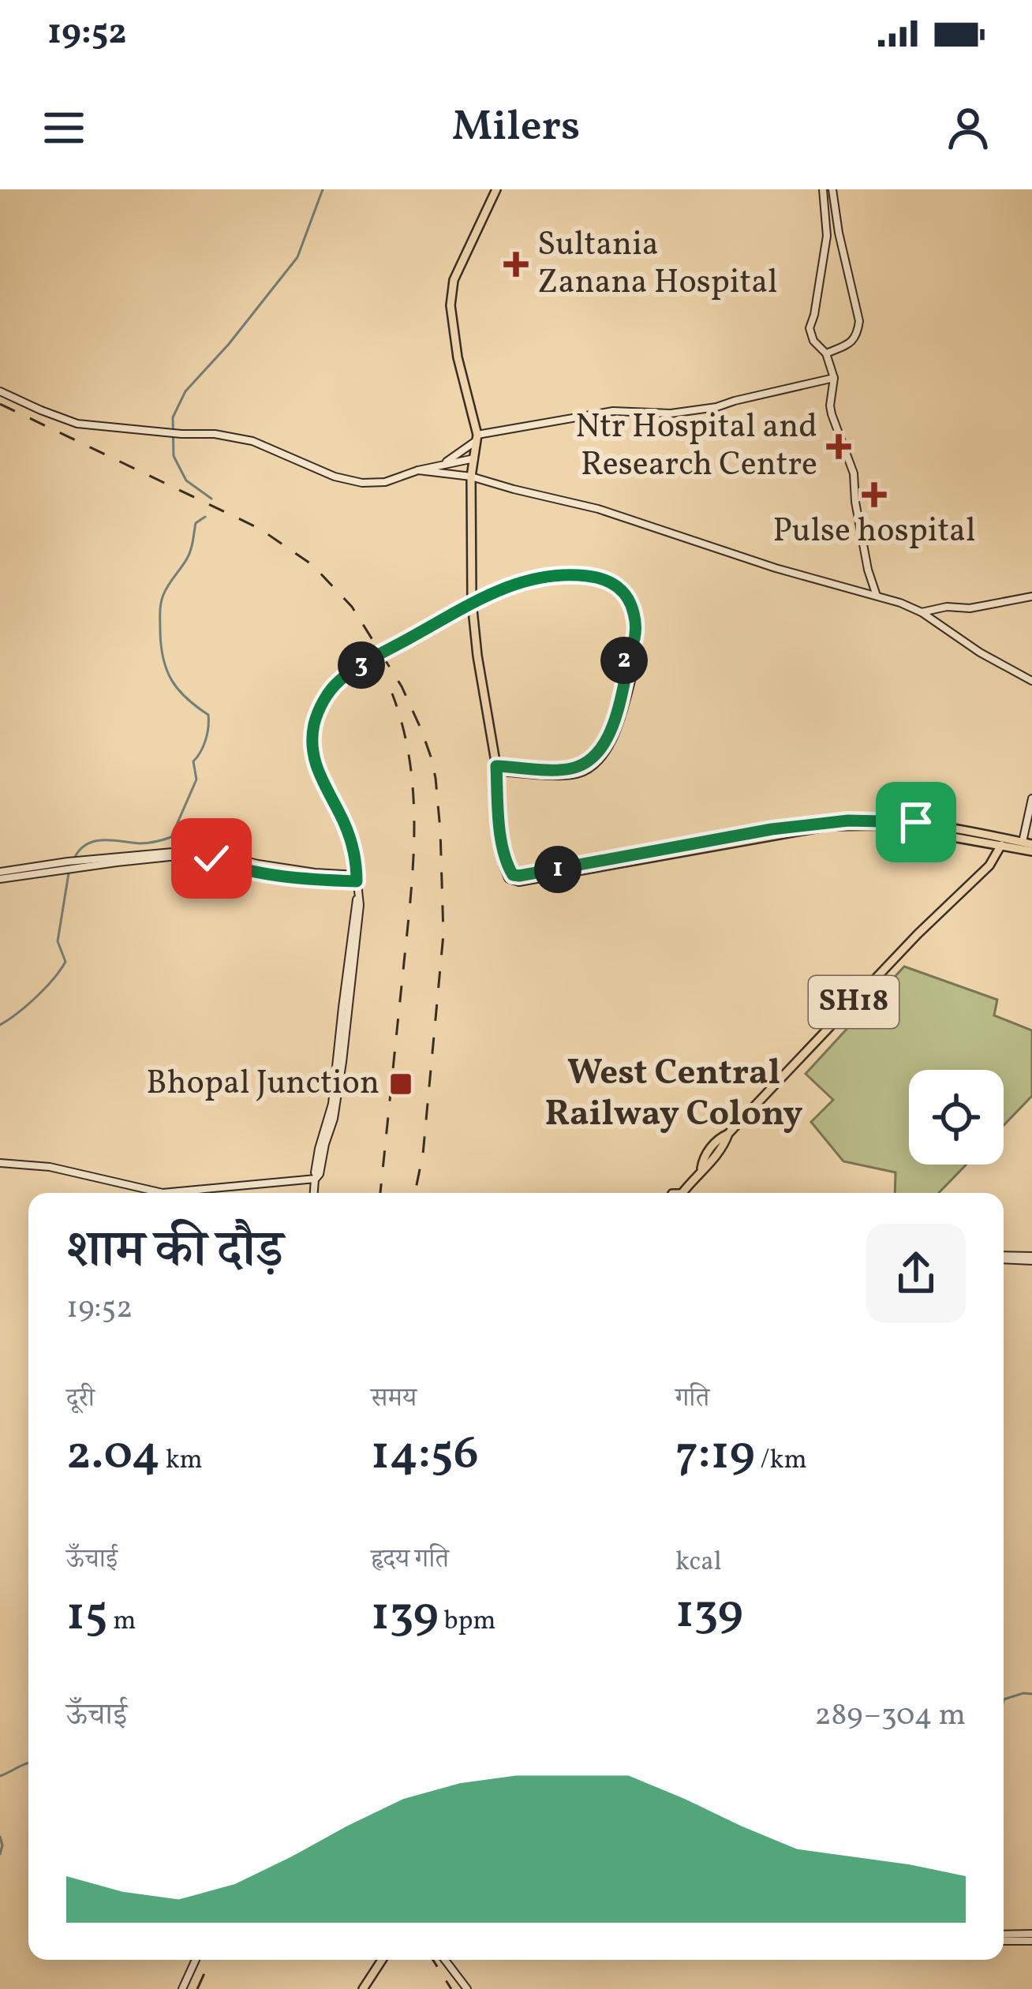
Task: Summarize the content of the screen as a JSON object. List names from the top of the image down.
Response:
{
  "streets": {
    "main road": ["SH18"]
  },
  "districts": ["West Central Railway Colony"],
  "places": {
    "health": ["Sultania Zanana Hospital", "Ntr Hospital and Research Centre", "Pulse hospital"],
    "transit": ["Bhopal Junction"]
  },
  "page": {
    "status": "19:52",
    "header": "Milers",
    "pins": ["2", "3", "1"],
    "heading": ["शाम की दौड़", "19:52"],
    "stats": [
      ["दूरी", "2.04 km"],
      ["समय", "14:56"],
      ["गति", "7:19 /km"],
      ["ऊँचाई", "15 m"],
      ["हृदय गति", "139 bpm"],
      ["kcal", "139"]
    ],
    "chart": ["ऊँचाई", "289–304 m"]
  }
}
